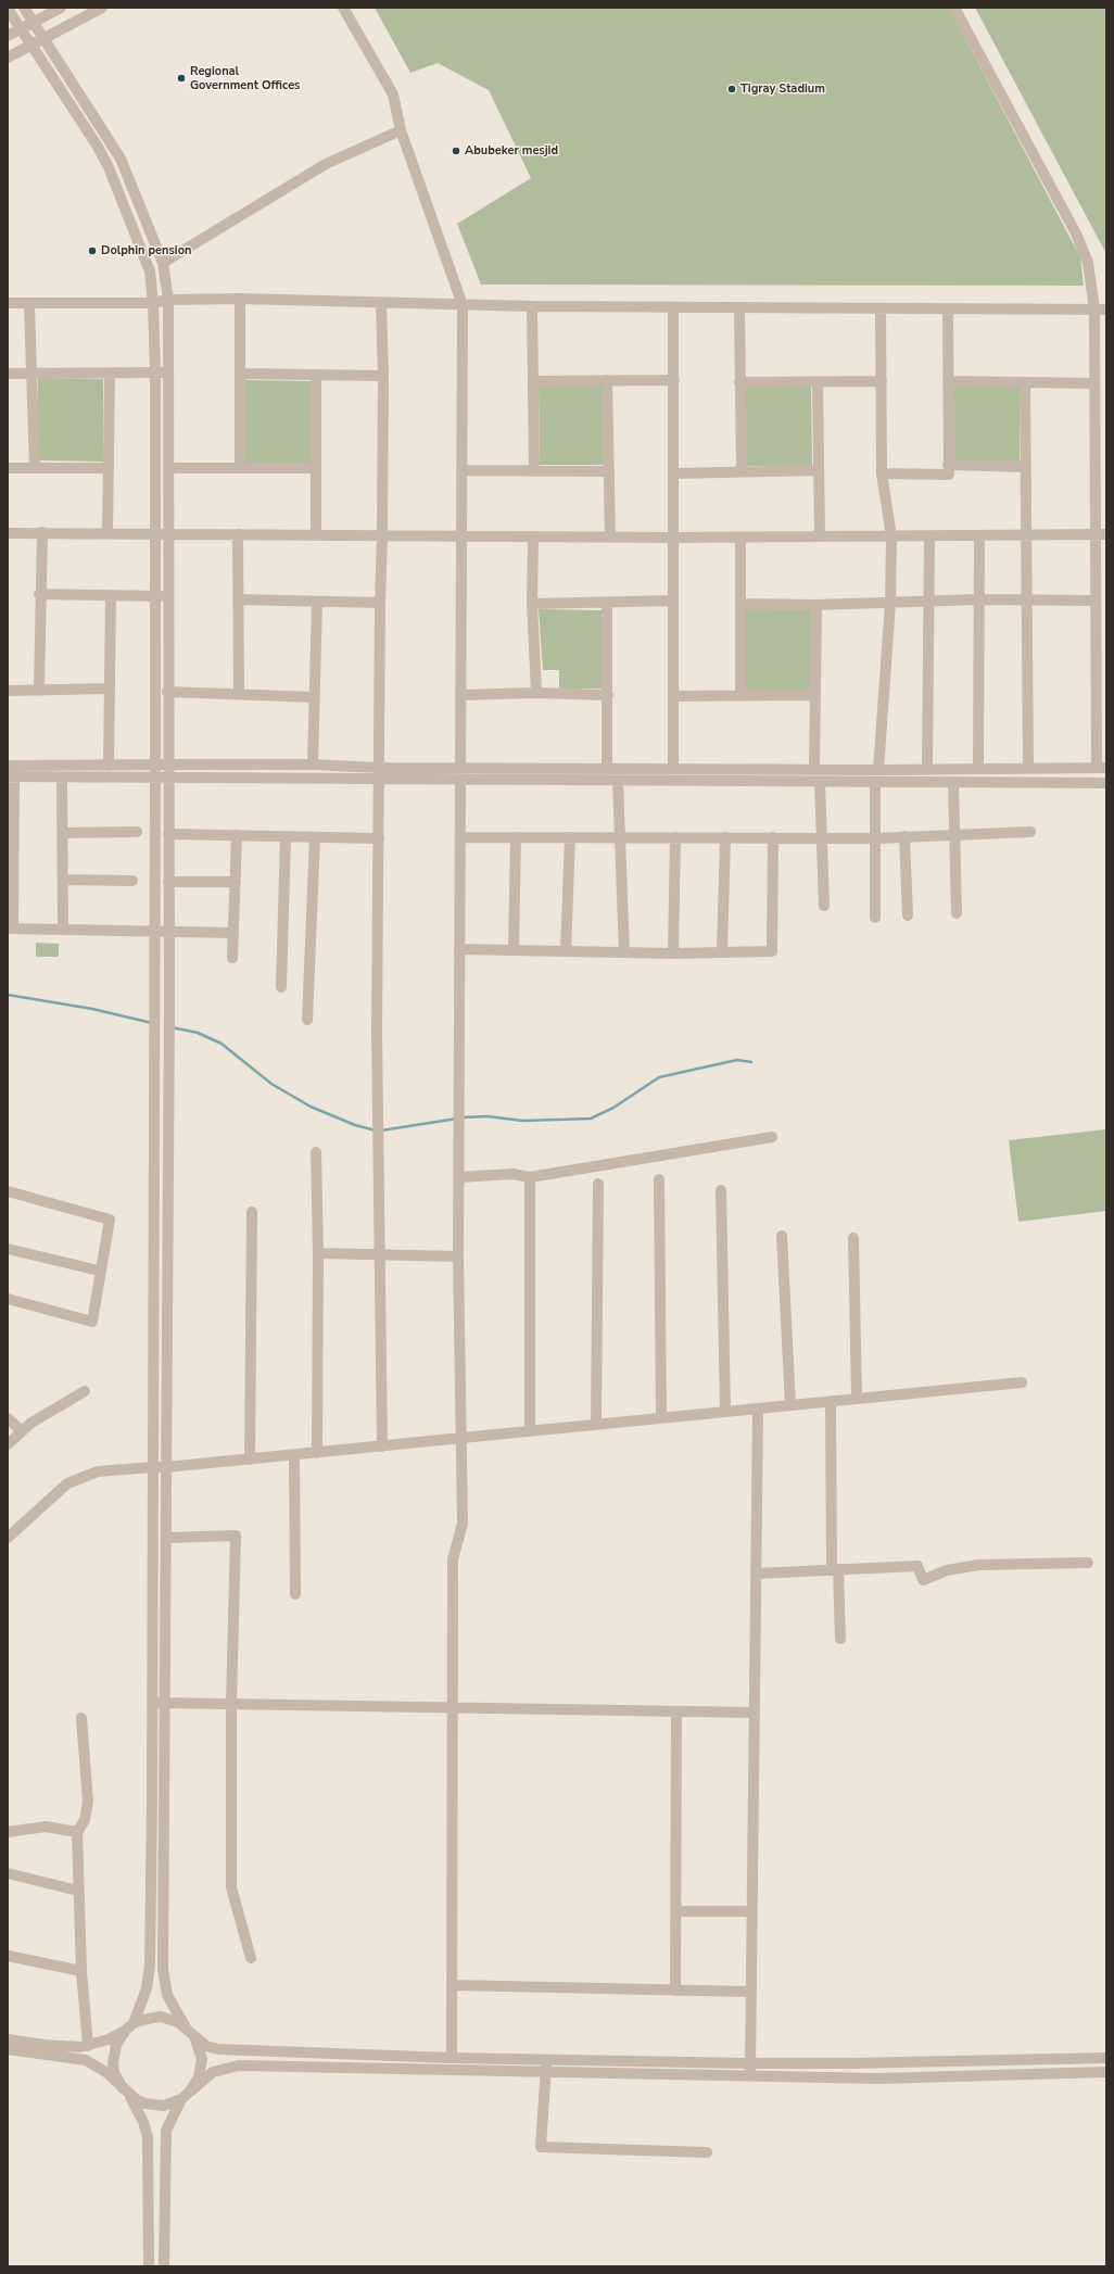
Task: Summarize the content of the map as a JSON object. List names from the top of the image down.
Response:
{
  "places": [
    "Regional Government Offices",
    "Tigray Stadium",
    "Abubeker mesjid",
    "Dolphin pension"
  ]
}
